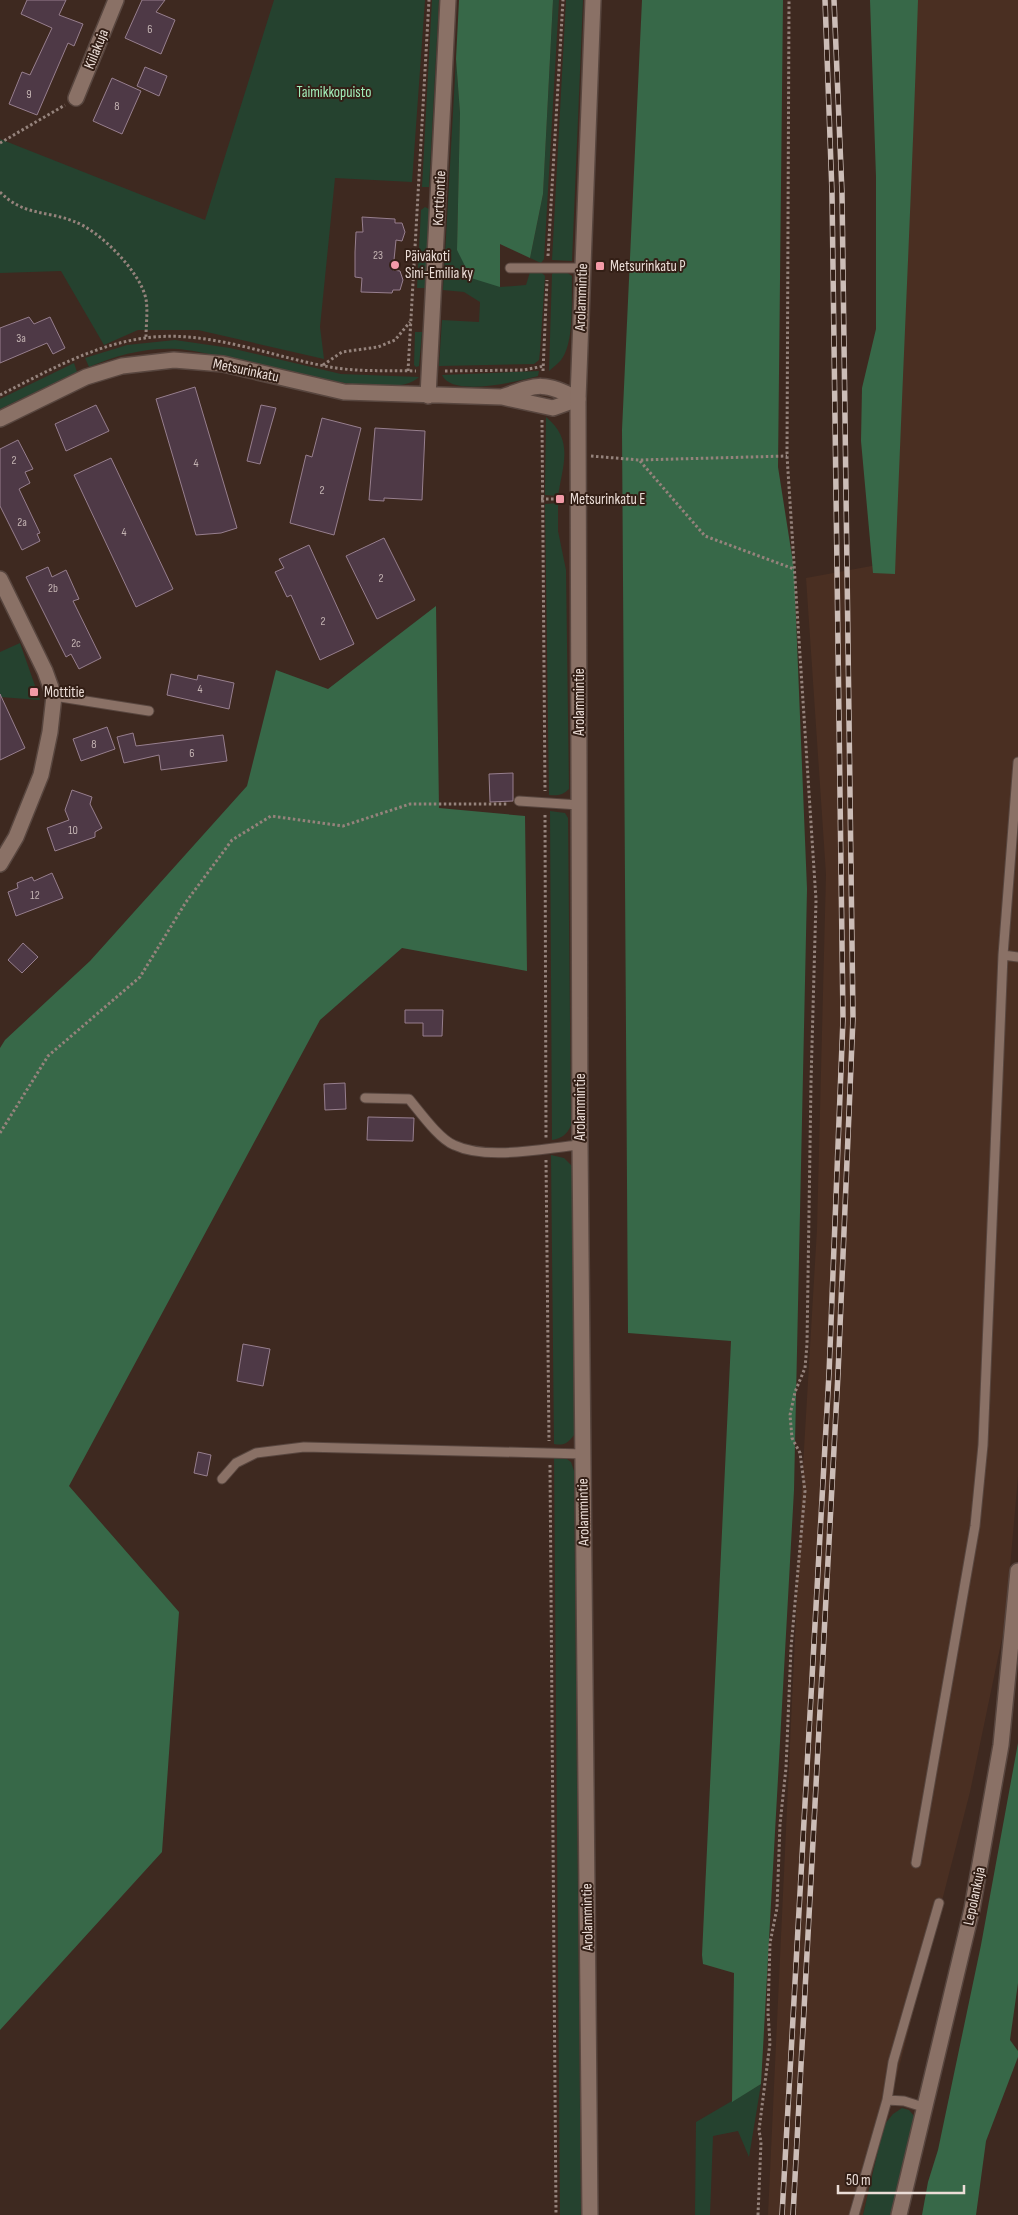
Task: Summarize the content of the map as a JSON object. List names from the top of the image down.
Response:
{
  "streets": {
    "street": [
      "Kiilakuja",
      "Korttiontie",
      "Arolammintie",
      "Metsurinkatu",
      "Lepolankuja"
    ]
  },
  "crossings": [
    ["Korttiontie", "Metsurinkatu"],
    ["Arolammintie", "Metsurinkatu"]
  ],
  "parks": ["Taimikkopuisto"],
  "places": {
    "other": ["Päiväkoti Sini-Emilia ky"],
    "transit": ["Metsurinkatu P", "Metsurinkatu E", "Mottitie"]
  },
  "house_numbers": [
    "6",
    "9",
    "8",
    "23",
    "3a",
    "2",
    "4",
    "2",
    "2a",
    "4",
    "2",
    "2b",
    "2",
    "2c",
    "4",
    "8",
    "6",
    "10",
    "12"
  ],
  "scale_bar": "50 m"
}
